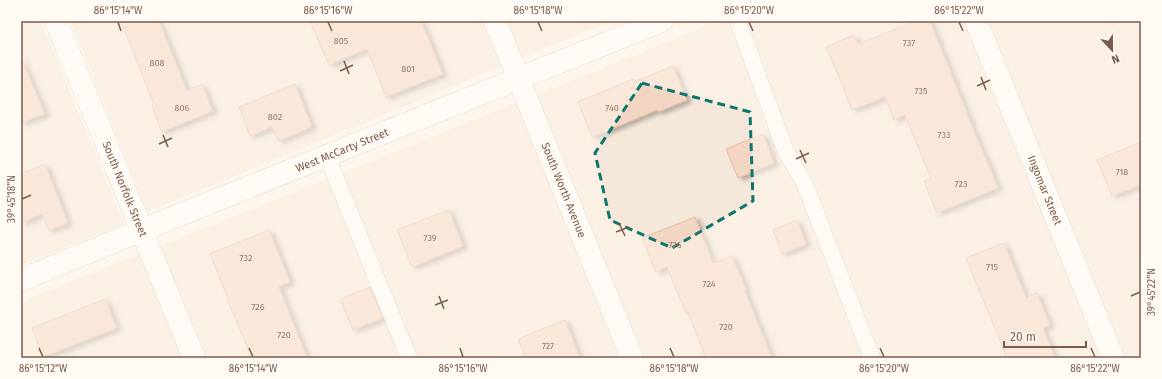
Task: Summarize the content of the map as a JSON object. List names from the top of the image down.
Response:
{
  "streets": {
    "street": [
      "West McCarty Street",
      "South Norfolk Street",
      "South Worth Avenue",
      "Ingomar Street"
    ]
  },
  "crossings": [
    ["West McCarty Street", "South Norfolk Street"],
    ["West McCarty Street", "South Worth Avenue"]
  ],
  "house_numbers": [
    "805",
    "737",
    "808",
    "801",
    "735",
    "806",
    "740",
    "802",
    "733",
    "718",
    "723",
    "739",
    "726",
    "732",
    "715",
    "724",
    "726",
    "720",
    "720",
    "727"
  ],
  "scale_bar": "20 m",
  "north": "bottom",
  "coordinates": [
    "86°15'14\"W",
    "86°15'16\"W",
    "86°15'18\"W",
    "86°15'20\"W",
    "86°15'22\"W",
    "39°45'18\"N",
    "39°45'22\"N",
    "86°15'12\"W"
  ]
}
